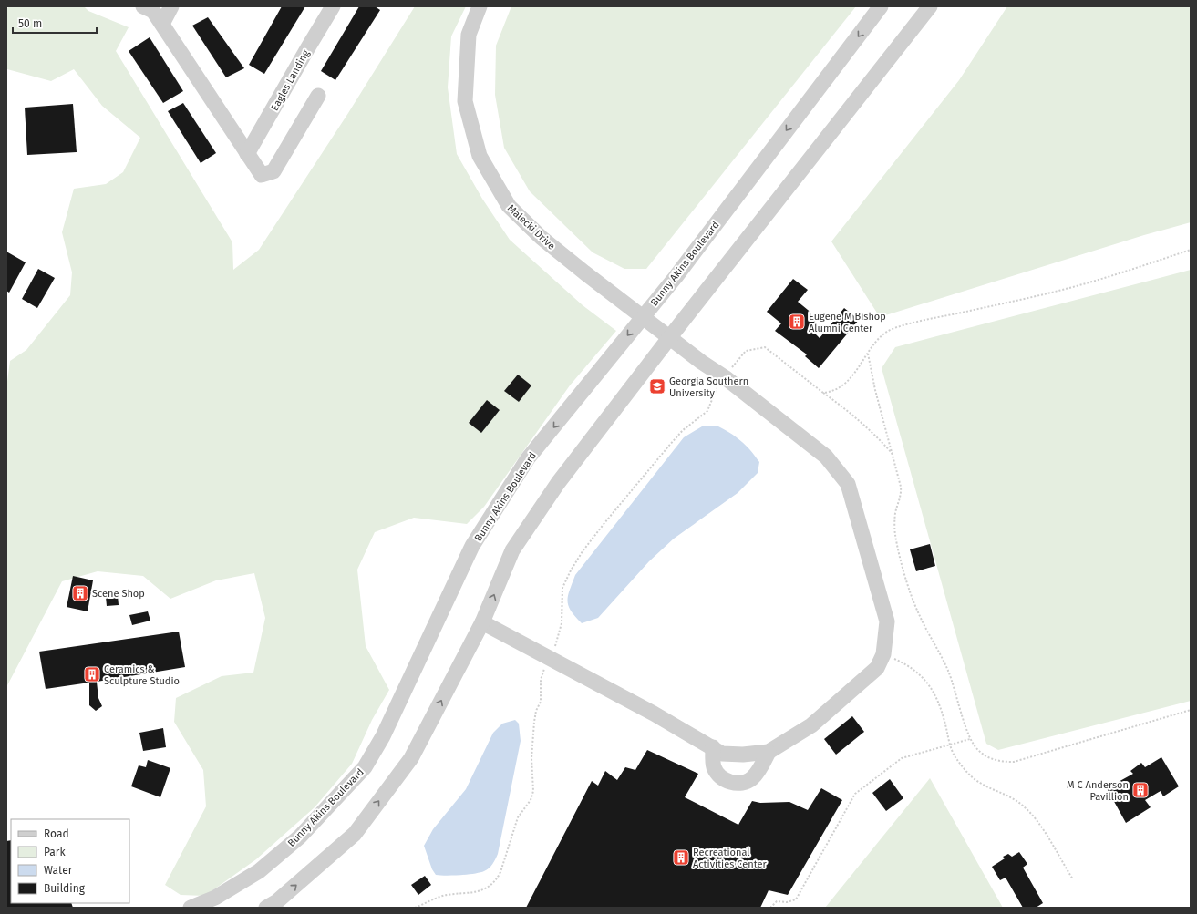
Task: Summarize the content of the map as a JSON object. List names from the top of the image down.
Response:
{
  "streets": {
    "street": ["Eagles Landing", "Malecki Drive", "Bunny Akins Boulevard"]
  },
  "crossings": [
    ["Malecki Drive", "Bunny Akins Boulevard"]
  ],
  "places": {
    "building": [
      "Eugene M Bishop Alumni Center",
      "Scene Shop",
      "Ceramics & Sculpture Studio",
      "M C Anderson Pavillion",
      "Recreational Activities Center"
    ],
    "school or university": ["Georgia Southern University"]
  },
  "legend": [
    "Road",
    "Park",
    "Water",
    "Building"
  ],
  "scale_bar": "50 m"
}
